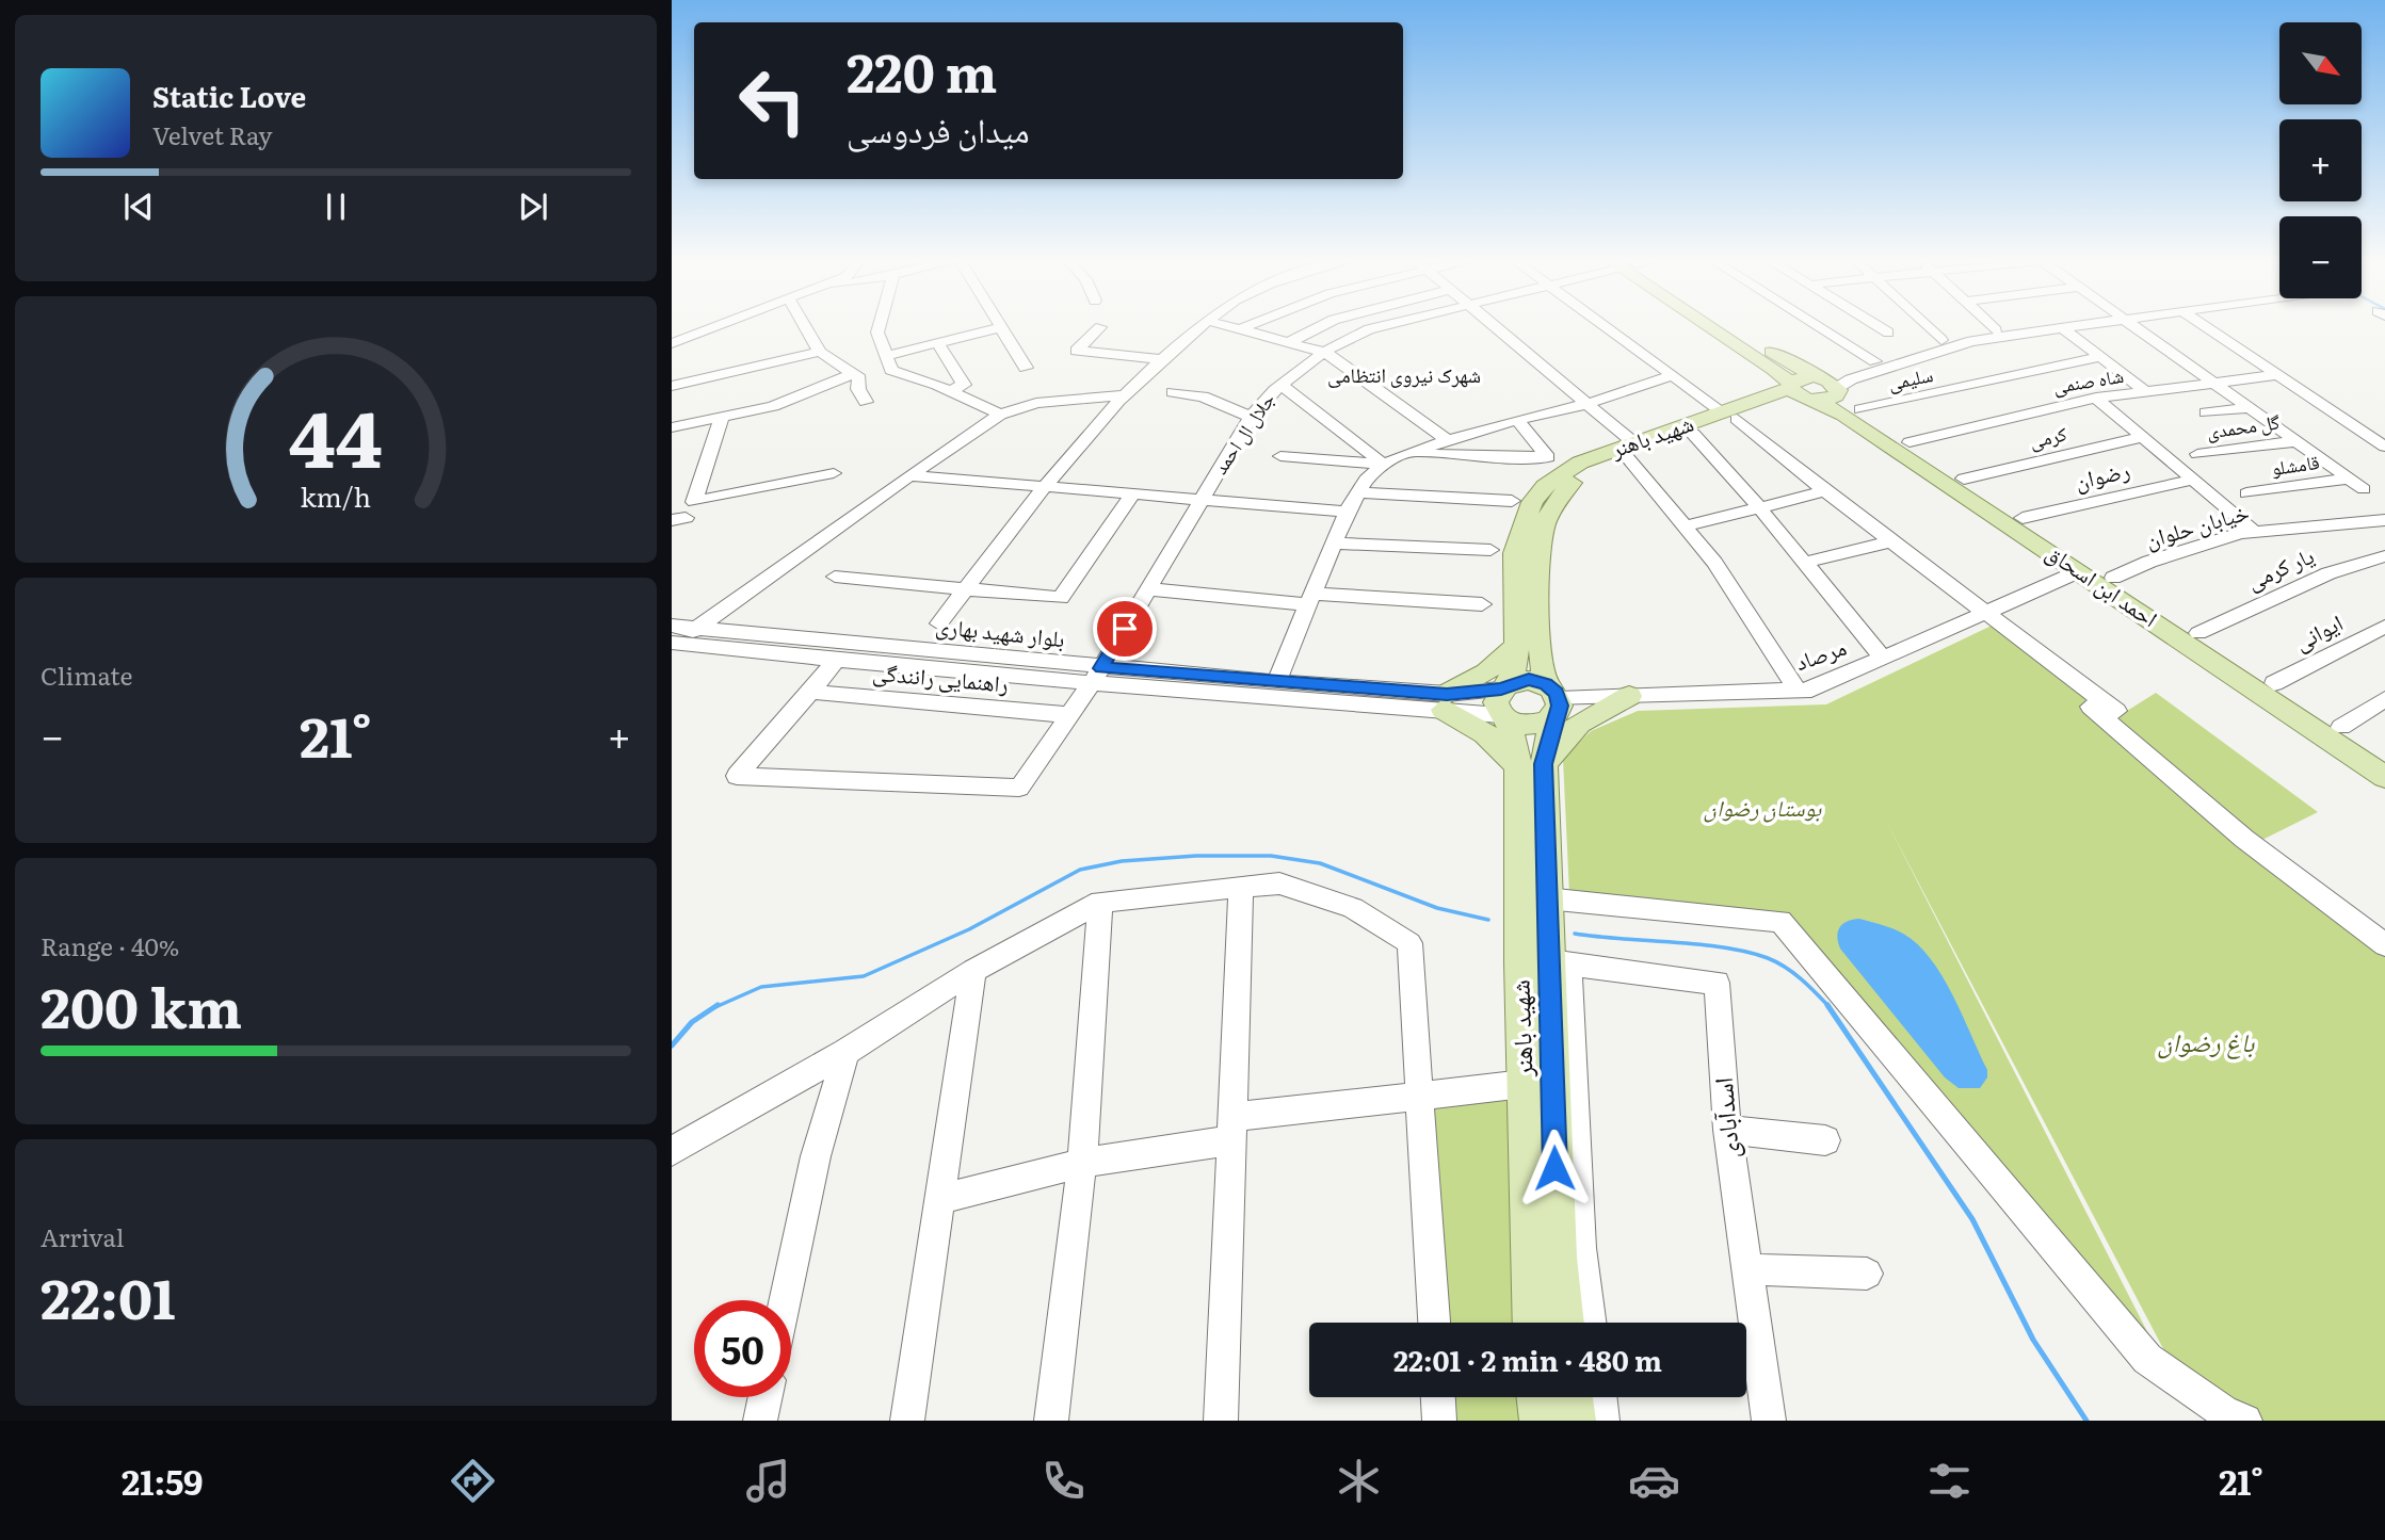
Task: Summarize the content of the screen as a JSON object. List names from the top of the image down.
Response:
{
  "streets": {
    "main road": ["شهید باهنر", "احمد ابن اسحاق"],
    "street": [
      "سلیمی",
      "شاه صنمی",
      "گل محمدی",
      "جلال ال احمد",
      "کرمی",
      "قامشلو",
      "رضوان",
      "خیابان حلوان",
      "یار کرمی",
      "بلوار شهید بهاری",
      "ایوانی",
      "مرصاد",
      "راهنمایی رانندگی",
      "اسدآبادی"
    ]
  },
  "crossings": [
    ["سلیمی", "احمد ابن اسحاق"],
    ["شاه صنمی", "احمد ابن اسحاق"],
    ["جلال ال احمد", "بلوار شهید بهاری"],
    ["شهید باهنر", "احمد ابن اسحاق"],
    ["شهید باهنر", "بلوار شهید بهاری"],
    ["شهید باهنر", "مرصاد"],
    ["شهید باهنر", "اسدآبادی"],
    ["کرمی", "احمد ابن اسحاق"],
    ["رضوان", "احمد ابن اسحاق"],
    ["خیابان حلوان", "احمد ابن اسحاق"],
    ["یار کرمی", "احمد ابن اسحاق"],
    ["احمد ابن اسحاق", "ایوانی"],
    ["احمد ابن اسحاق", "مرصاد"],
    ["بلوار شهید بهاری", "مرصاد"]
  ],
  "districts": ["شهرک نیروی انتظامی"],
  "parks": ["بوستان رضوان", "باغ رضوان"],
  "north": "bottom right",
  "page": {
    "map_buttons": ["+", "−"],
    "turn": ["220 m", "میدان فردوسی"],
    "song": ["Static Love", "Velvet Ray"],
    "tile": [
      "Climate",
      ["Range · 40%", "200 km"],
      ["Arrival", "22:01"]
    ],
    "heat": ["−", "21°", "+"],
    "limit": "50",
    "trip": "22:01 · 2 min · 480 m",
    "tabs": ["21:59", "21°"],
    "gauge": ["44", "km/h"]
  }
}
